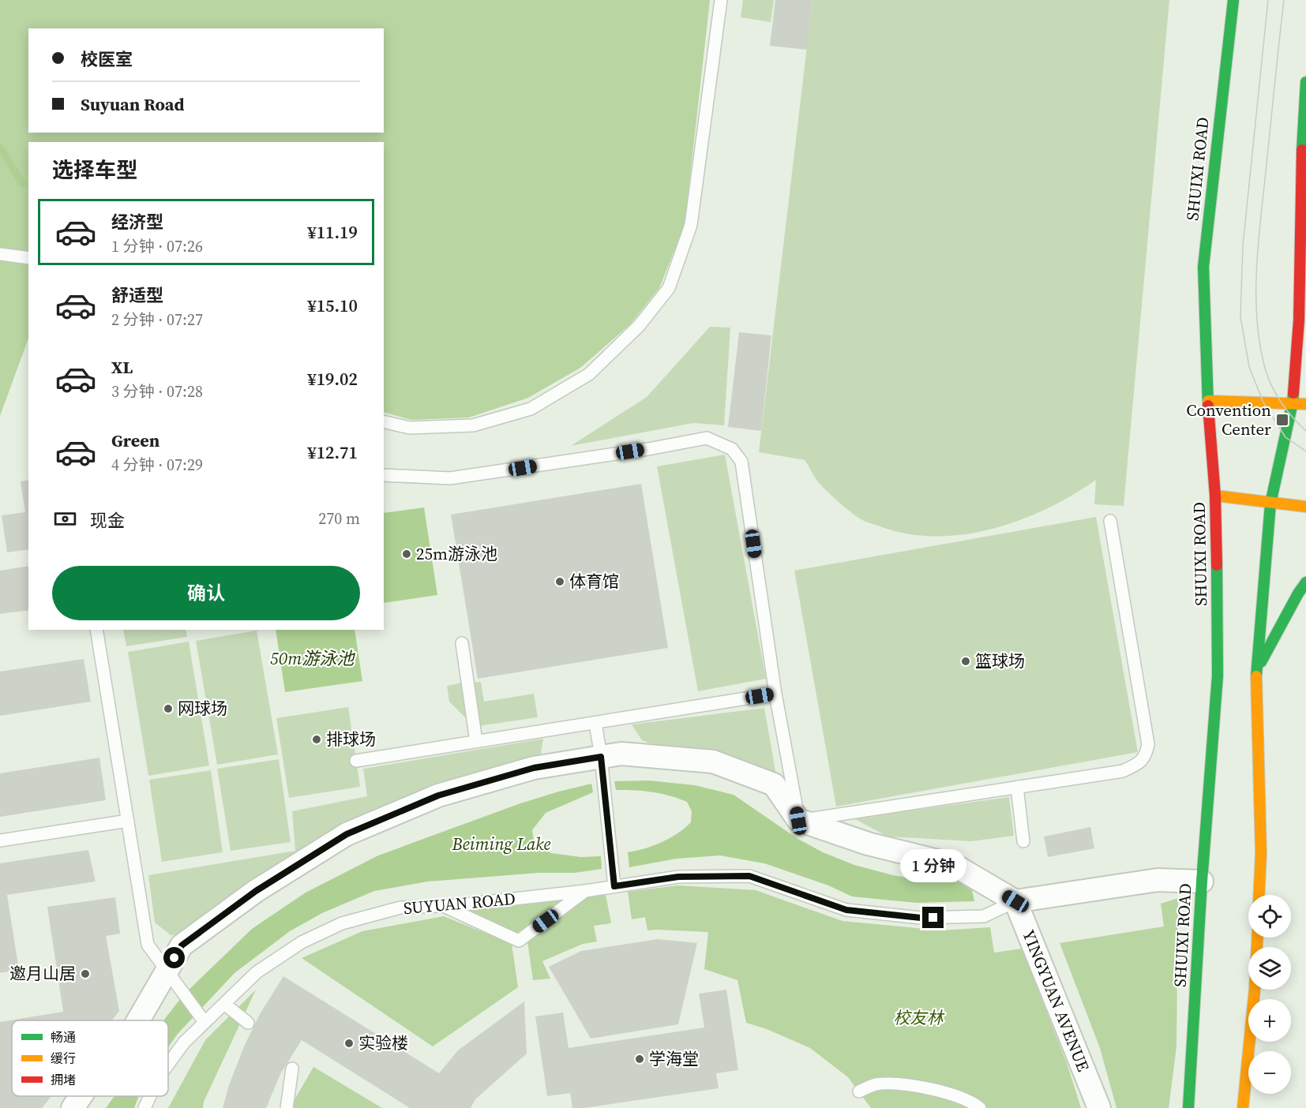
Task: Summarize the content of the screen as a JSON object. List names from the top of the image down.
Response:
{
  "streets": {
    "main road": ["SHUIXI ROAD"],
    "street": ["YINGYUAN AVENUE"],
    "lane": ["SUYUAN ROAD"]
  },
  "crossings": [
    ["SUYUAN ROAD", "YINGYUAN AVENUE"]
  ],
  "water": ["50m游泳池", "Beiming Lake"],
  "parks": ["校友林"],
  "places": {
    "transit": ["Convention Center"],
    "other": [
      "25m游泳池",
      "体育馆",
      "篮球场",
      "网球场",
      "排球场",
      "邀月山居",
      "实验楼",
      "学海堂"
    ]
  },
  "legend": ["畅通", "缓行", "拥堵"],
  "page": {
    "banner": ["校医室", "Suyuan Road"],
    "heading": "选择车型",
    "list": [
      {
        "name": "经济型",
        "note": "1 分钟 · 07:26",
        "value": "¥11.19"
      },
      {
        "name": "舒适型",
        "note": "2 分钟 · 07:27",
        "value": "¥15.10"
      },
      {
        "name": "XL",
        "note": "3 分钟 · 07:28",
        "value": "¥19.02"
      },
      {
        "name": "Green",
        "note": "4 分钟 · 07:29",
        "value": "¥12.71"
      }
    ],
    "pay": ["现金", "270 m"],
    "buttons": "确认",
    "bubble": "1 分钟",
    "map_buttons": ["+", "−"]
  }
}
